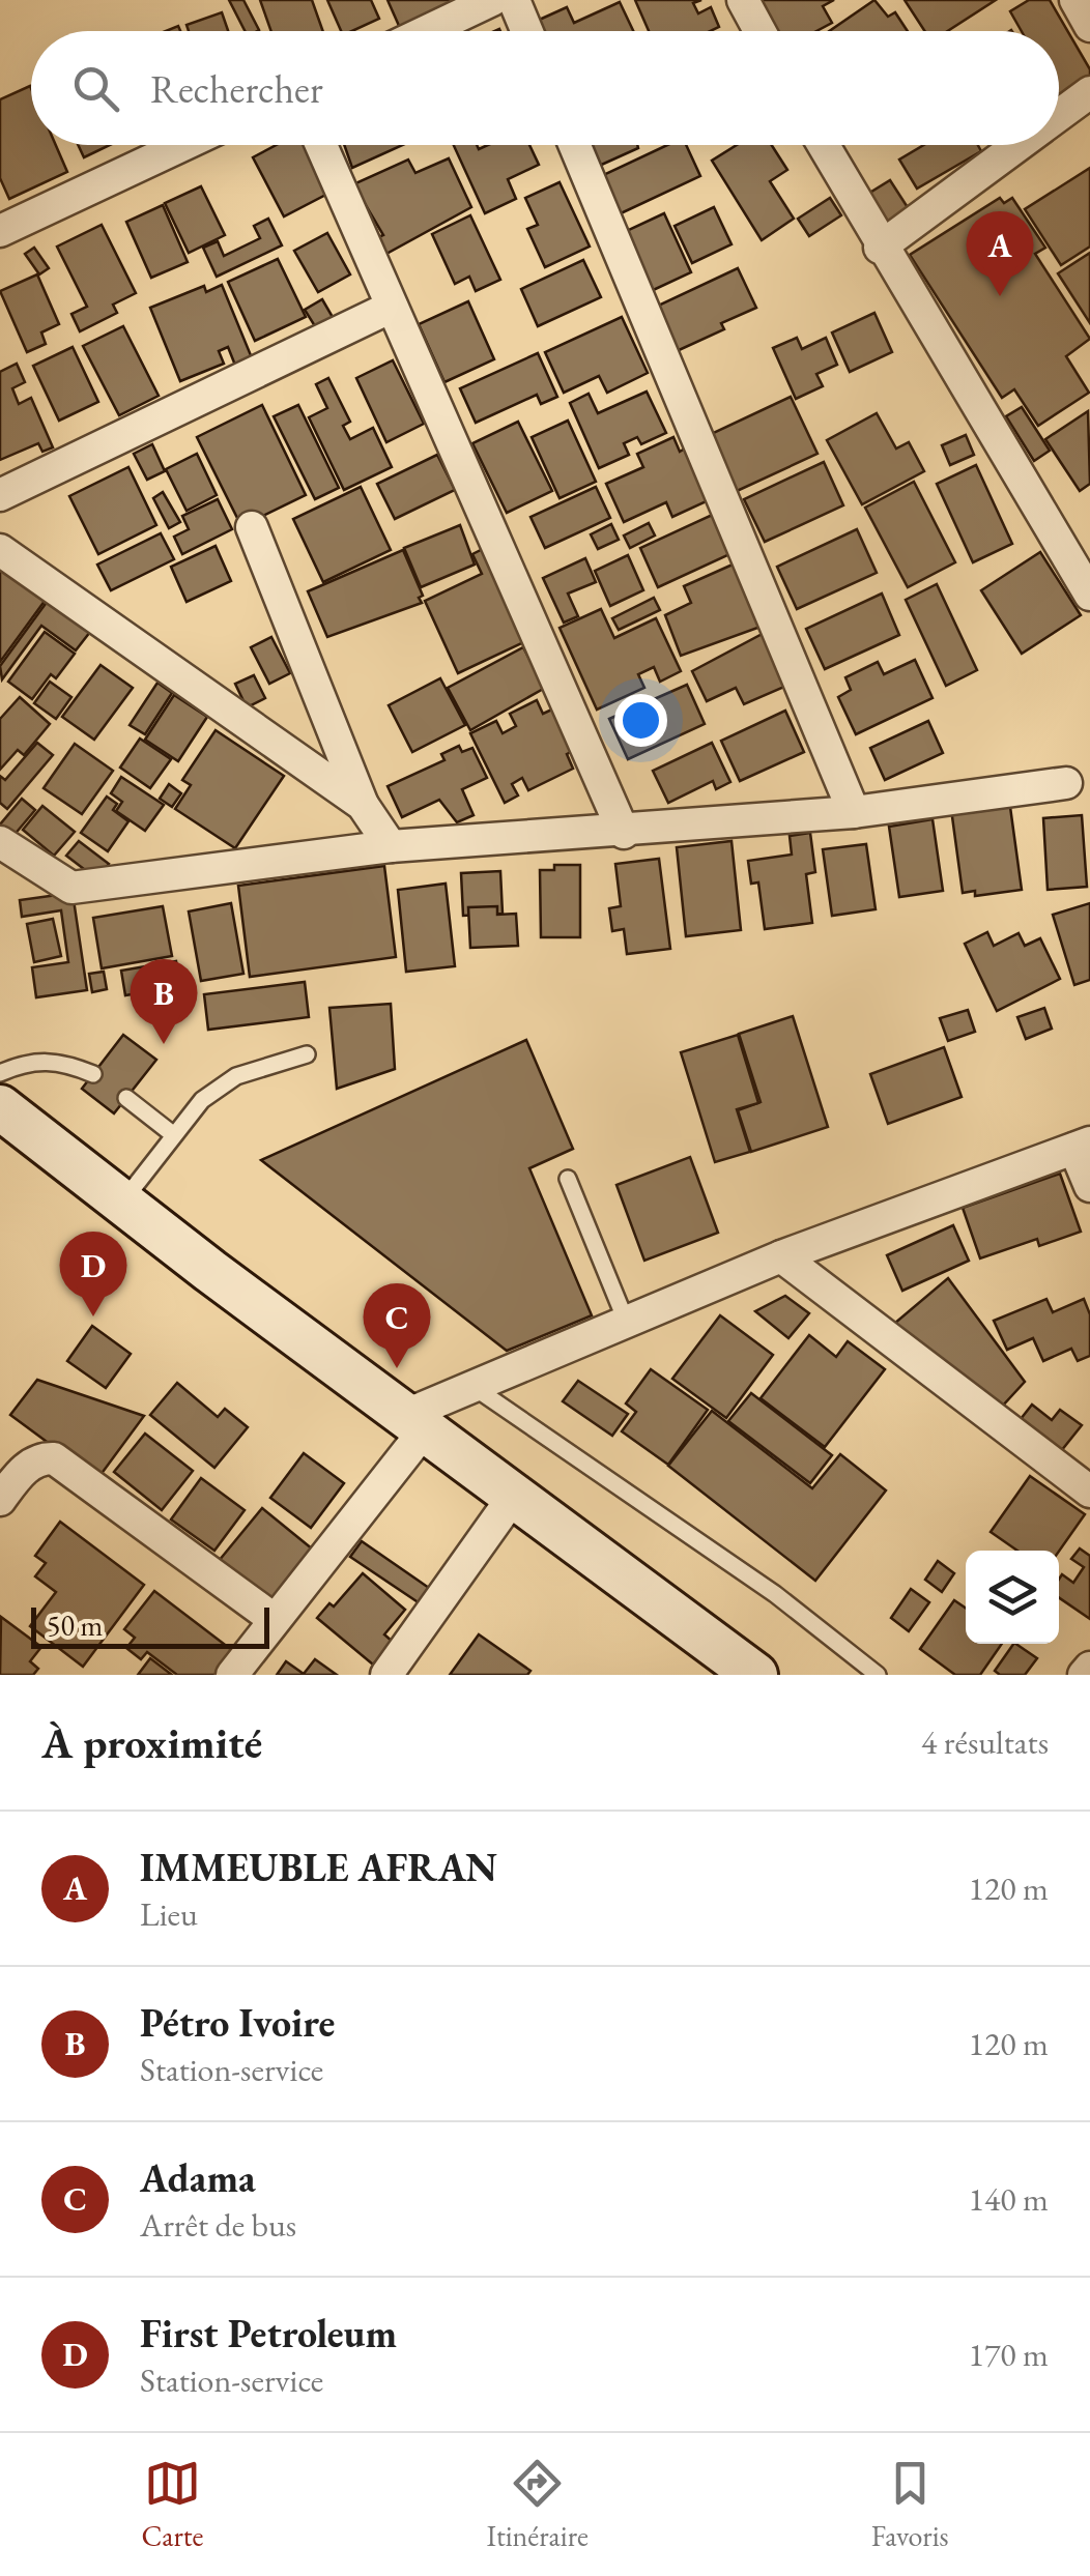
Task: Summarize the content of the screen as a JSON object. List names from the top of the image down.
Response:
{
  "scale_bar": "50 m",
  "page": {
    "search": "Rechercher",
    "pins": [
      "A",
      "B",
      "D",
      "C"
    ],
    "scale": "50 m",
    "heading": ["À proximité", "4 résultats"],
    "list": [
      {
        "mark": "A",
        "name": "IMMEUBLE AFRAN",
        "note": "Lieu",
        "value": "120 m"
      },
      {
        "mark": "B",
        "name": "Pétro Ivoire",
        "note": "Station-service",
        "value": "120 m"
      },
      {
        "mark": "C",
        "name": "Adama",
        "note": "Arrêt de bus",
        "value": "140 m"
      },
      {
        "mark": "D",
        "name": "First Petroleum",
        "note": "Station-service",
        "value": "170 m"
      }
    ],
    "nav": ["Carte", "Itinéraire", "Favoris"]
  }
}
